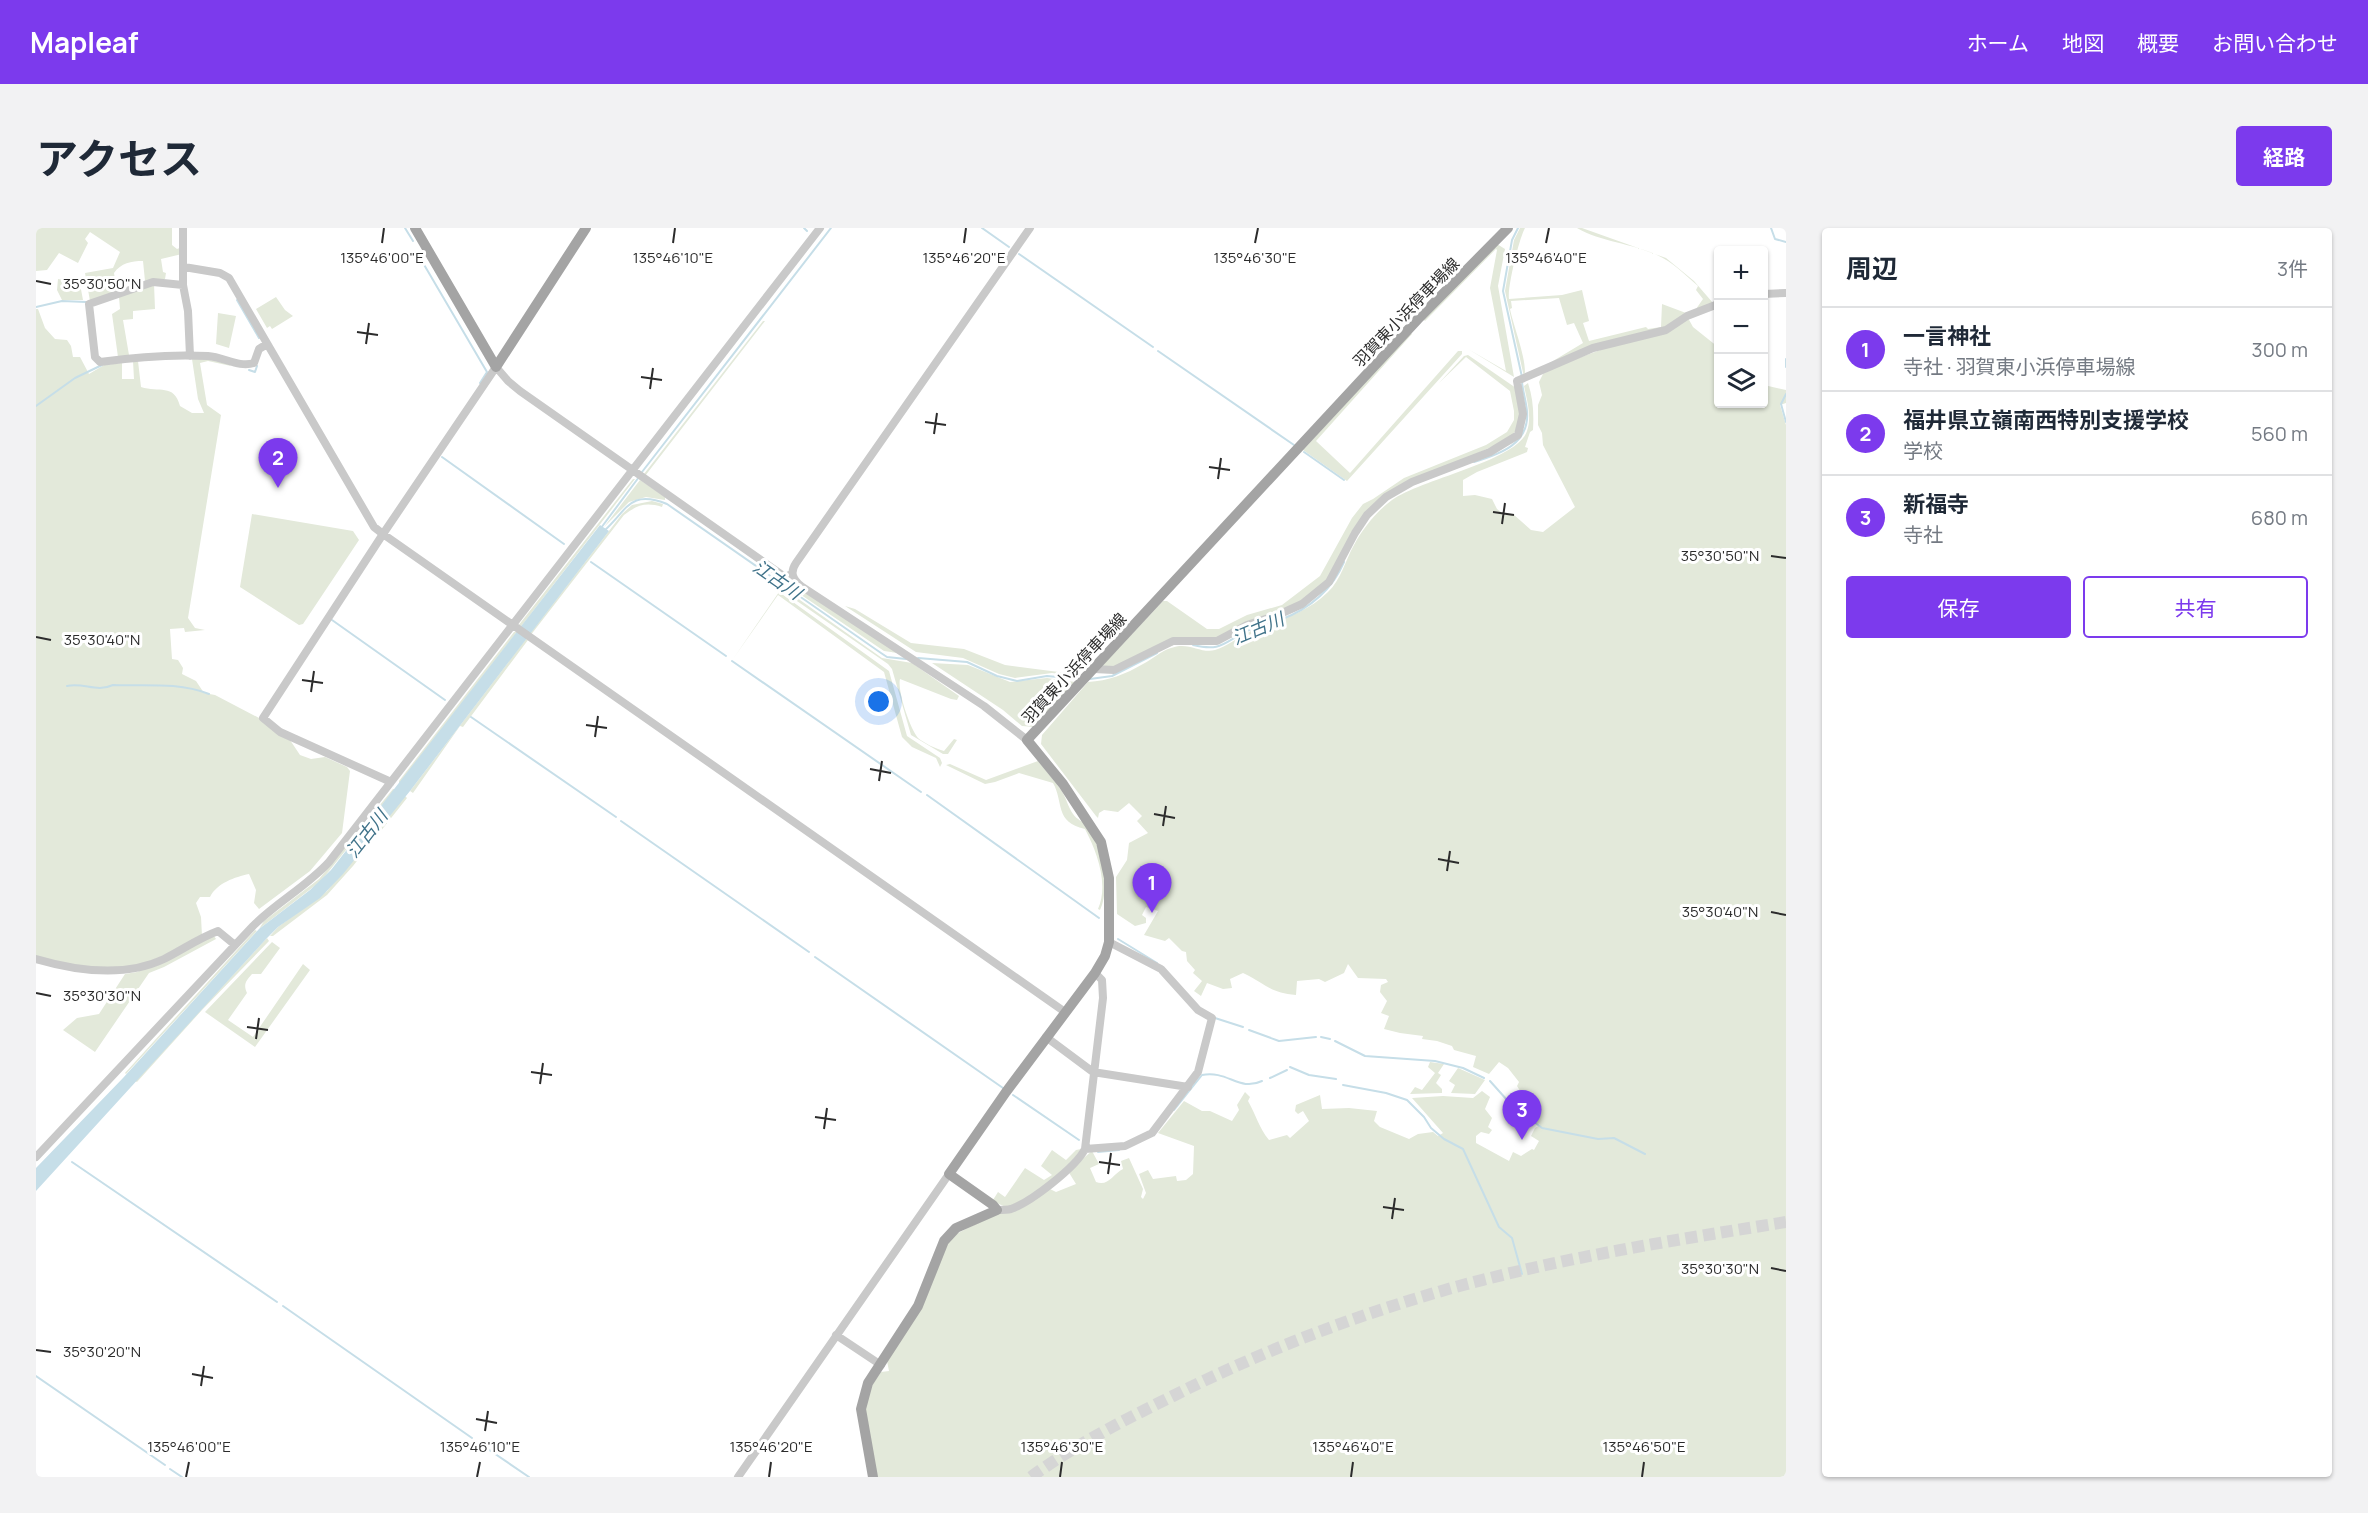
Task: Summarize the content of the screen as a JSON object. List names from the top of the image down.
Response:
{
  "streets": {
    "main road": ["羽賀東小浜停車場線"]
  },
  "water": ["江古川"],
  "page": {
    "header": "Mapleaf",
    "nav": [
      "ホーム",
      "地図",
      "概要",
      "お問い合わせ"
    ],
    "title": "アクセス",
    "buttons": [
      "経路",
      ["保存", "共有"]
    ],
    "heading": ["周辺", "3件"],
    "map_buttons": ["+", "−"],
    "list": [
      {
        "mark": "1",
        "name": "一言神社",
        "note": "寺社 · 羽賀東小浜停車場線",
        "value": "300 m"
      },
      {
        "mark": "2",
        "name": "福井県立嶺南西特別支援学校",
        "note": "学校",
        "value": "560 m"
      },
      {
        "mark": "3",
        "name": "新福寺",
        "note": "寺社",
        "value": "680 m"
      }
    ],
    "pins": ["2", "1", "3"]
  },
  "coordinates": [
    "135°46'00\"E",
    "135°46'10\"E",
    "135°46'20\"E",
    "135°46'30\"E",
    "135°46'40\"E",
    "35°30'50\"N",
    "35°30'40\"N",
    "35°30'30\"N",
    "35°30'20\"N",
    "135°46'50\"E"
  ]
}
